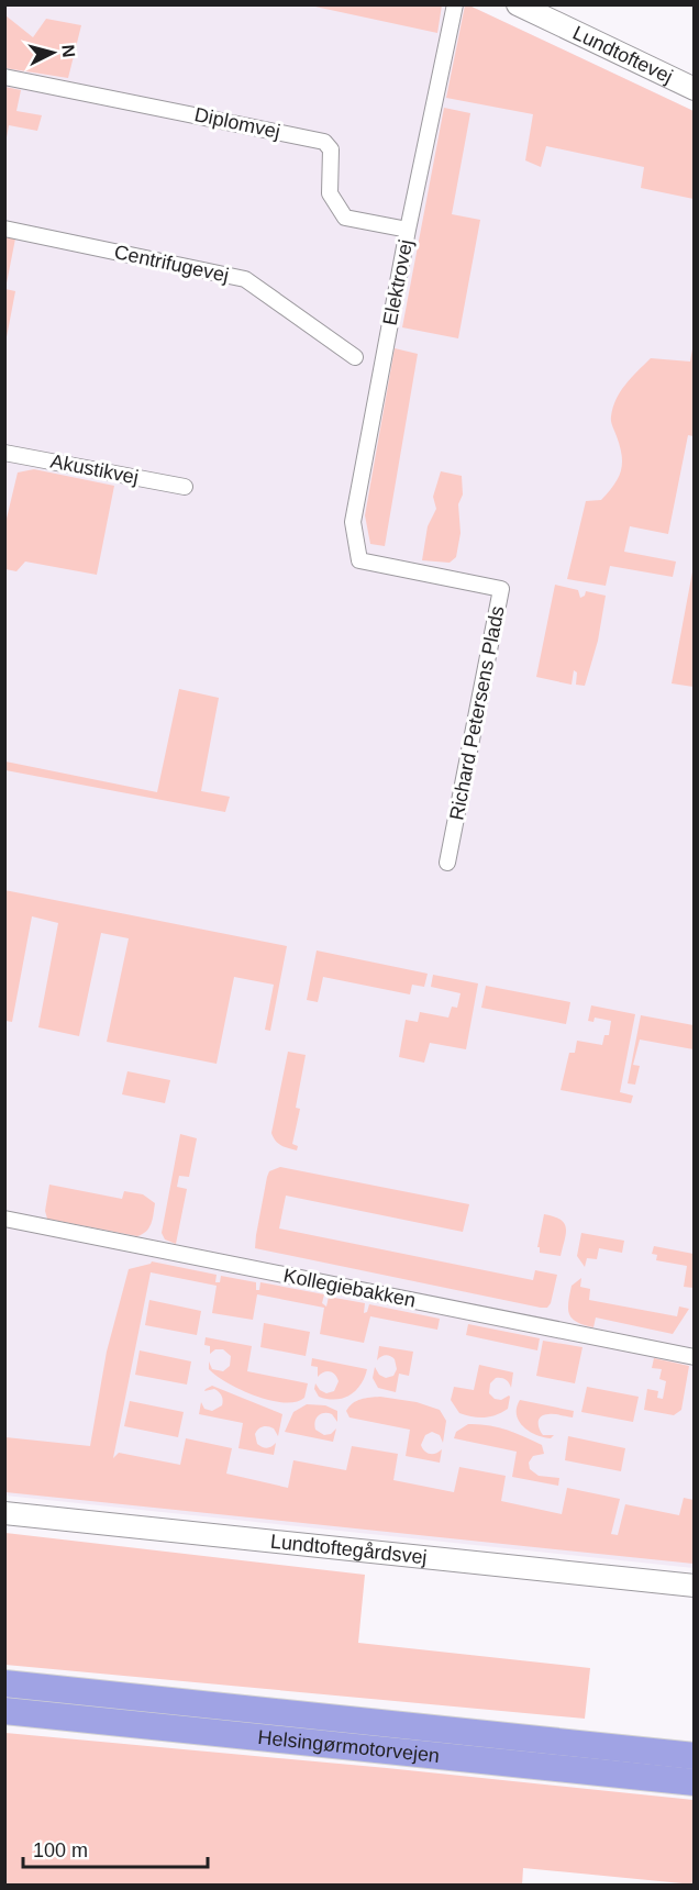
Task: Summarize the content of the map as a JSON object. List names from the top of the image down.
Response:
{
  "streets": {
    "highway": ["Helsingørmotorvejen"],
    "street": [
      "Lundtoftevej",
      "Diplomvej",
      "Centrifugevej",
      "Elektrovej",
      "Akustikvej",
      "Richard Petersens Plads",
      "Kollegiebakken",
      "Lundtoftegårdsvej"
    ]
  },
  "crossings": [
    ["Diplomvej", "Elektrovej"],
    ["Elektrovej", "Richard Petersens Plads"]
  ],
  "scale_bar": "100 m",
  "north": "right"
}
